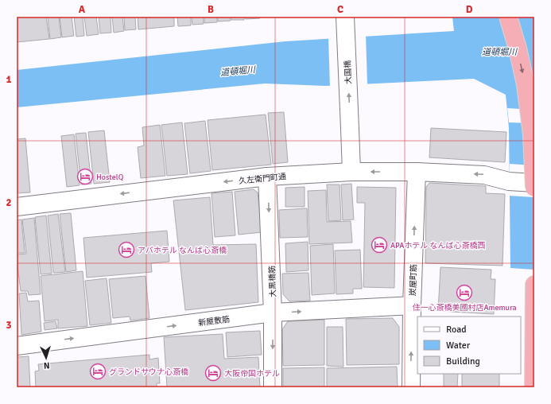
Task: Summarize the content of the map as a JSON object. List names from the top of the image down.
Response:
{
  "streets": {
    "street": [
      "大国橋",
      "久左衛門町通",
      "炭屋町筋",
      "大黒橋筋",
      "新屋敷筋"
    ]
  },
  "crossings": [
    ["大国橋", "久左衛門町通"],
    ["久左衛門町通", "炭屋町筋"],
    ["久左衛門町通", "大黒橋筋"],
    ["炭屋町筋", "新屋敷筋"],
    ["大黒橋筋", "新屋敷筋"]
  ],
  "one_way": [
    "大国橋",
    "久左衛門町通",
    "炭屋町筋",
    "大黒橋筋",
    "新屋敷筋"
  ],
  "water": ["道頓堀川"],
  "places": {
    "hotel": [
      "HostelQ",
      "APAホテル なんば心斎橋西",
      "アパホテル なんば心斎橋",
      "住一心斎橋美國村店Amemura",
      "グランドサウナ心斎橋",
      "大阪帝国ホテル"
    ]
  },
  "legend": ["Road", "Water", "Building"],
  "north": "bottom",
  "grid": {
    "columns": [
      "A",
      "B",
      "C",
      "D"
    ],
    "rows": ["1", "2", "3"]
  }
}
